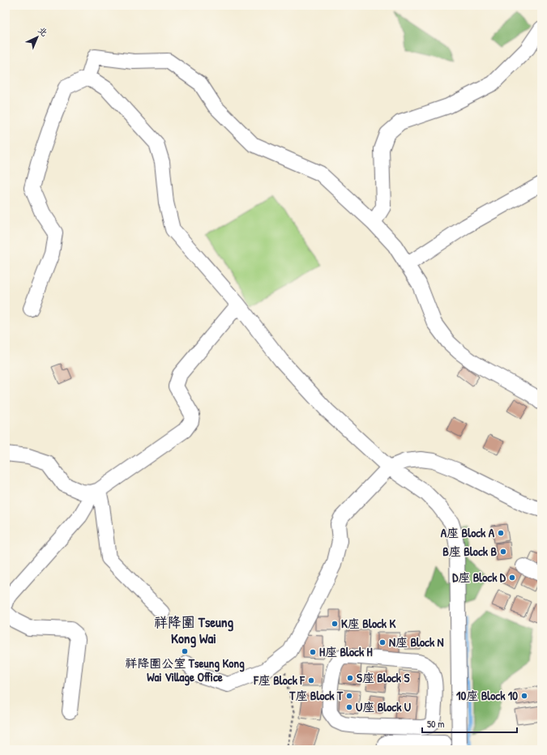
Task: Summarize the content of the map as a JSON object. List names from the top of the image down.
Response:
{
  "districts": ["祥降圍 Tseung Kong Wai"],
  "places": [
    "A座 Block A",
    "B座 Block B",
    "D座 Block D",
    "K座 Block K",
    "N座 Block N",
    "祥降圍公室 Tseung Kong Wai Village Office",
    "H座 Block H",
    "S座 Block S",
    "F座 Block F",
    "T座 Block T",
    "10座 Block 10",
    "U座 Block U"
  ],
  "scale_bar": "50 m",
  "north": "top right"
}
